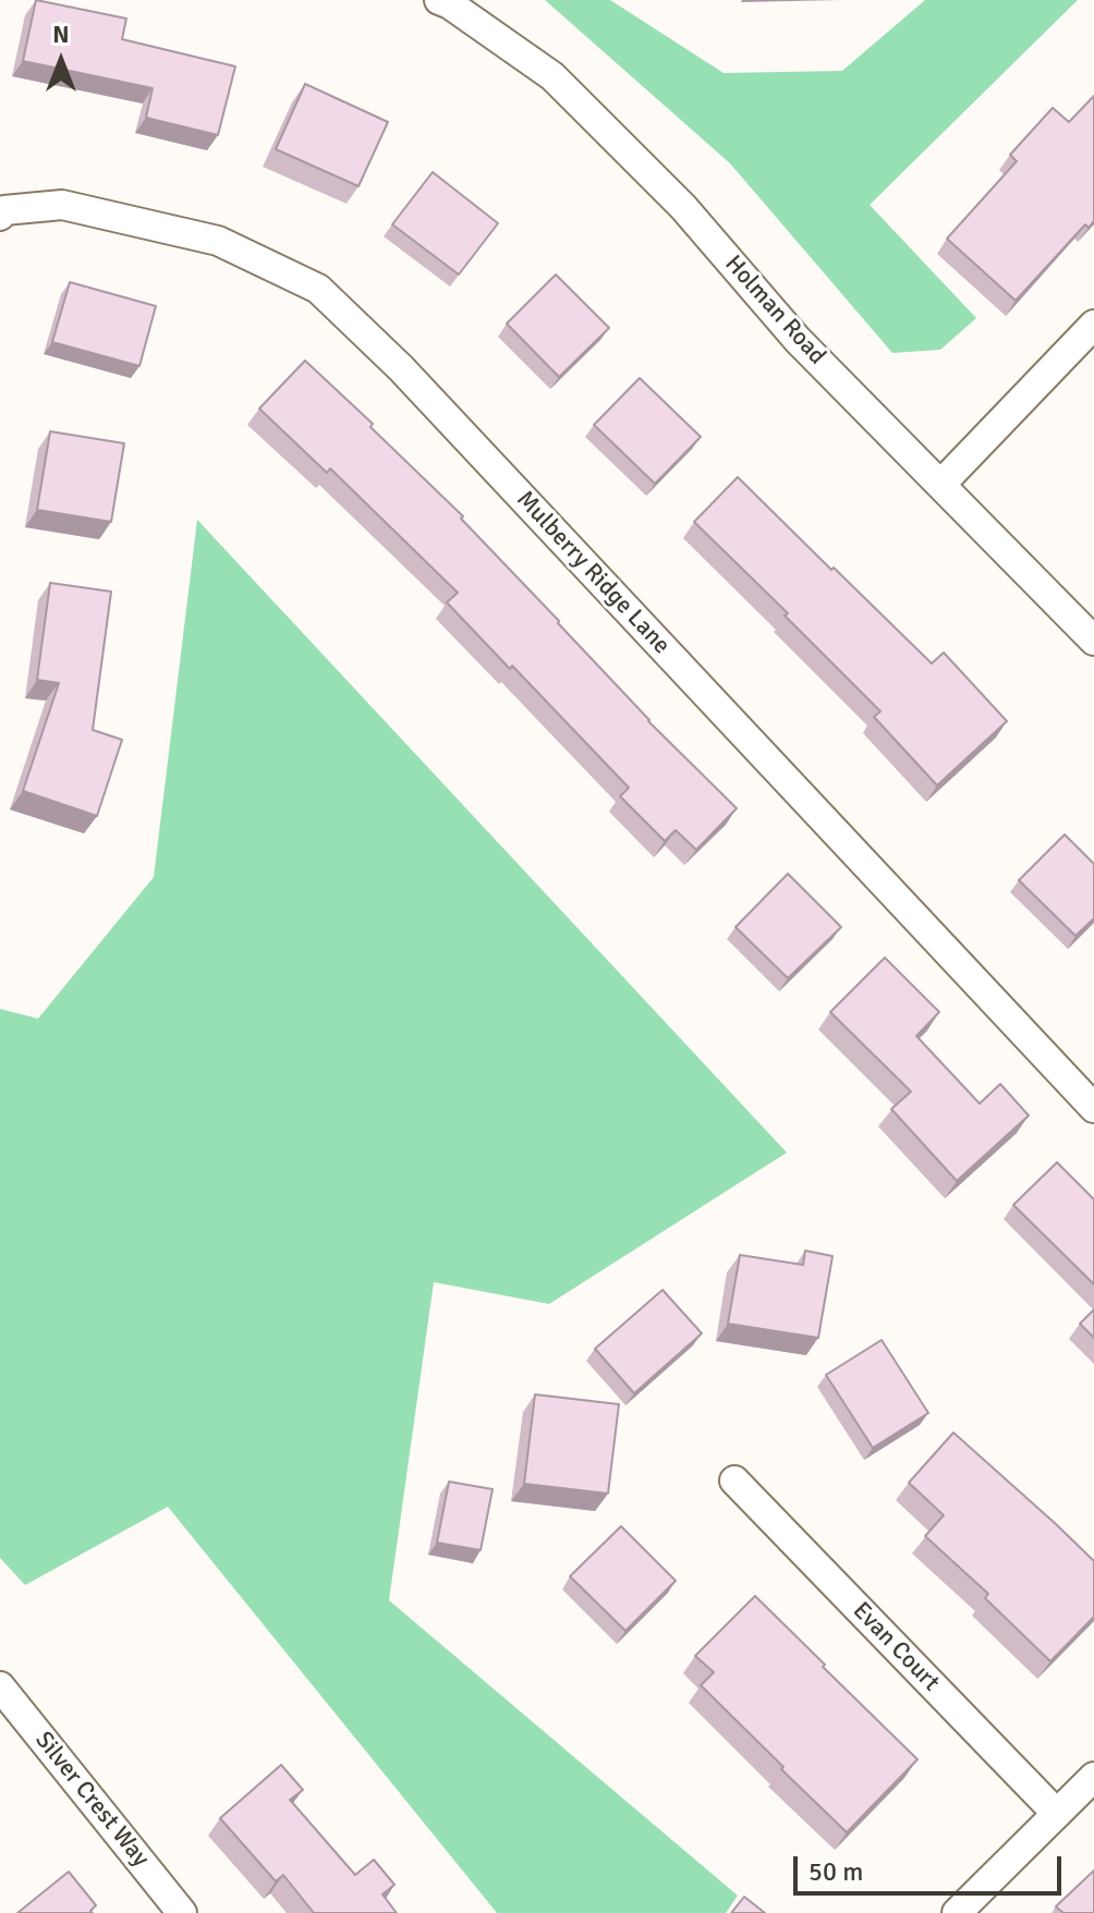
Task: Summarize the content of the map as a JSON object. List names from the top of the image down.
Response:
{
  "streets": {
    "street": [
      "Holman Road",
      "Mulberry Ridge Lane",
      "Evan Court",
      "Silver Crest Way"
    ]
  },
  "scale_bar": "50 m",
  "north": "top"
}
